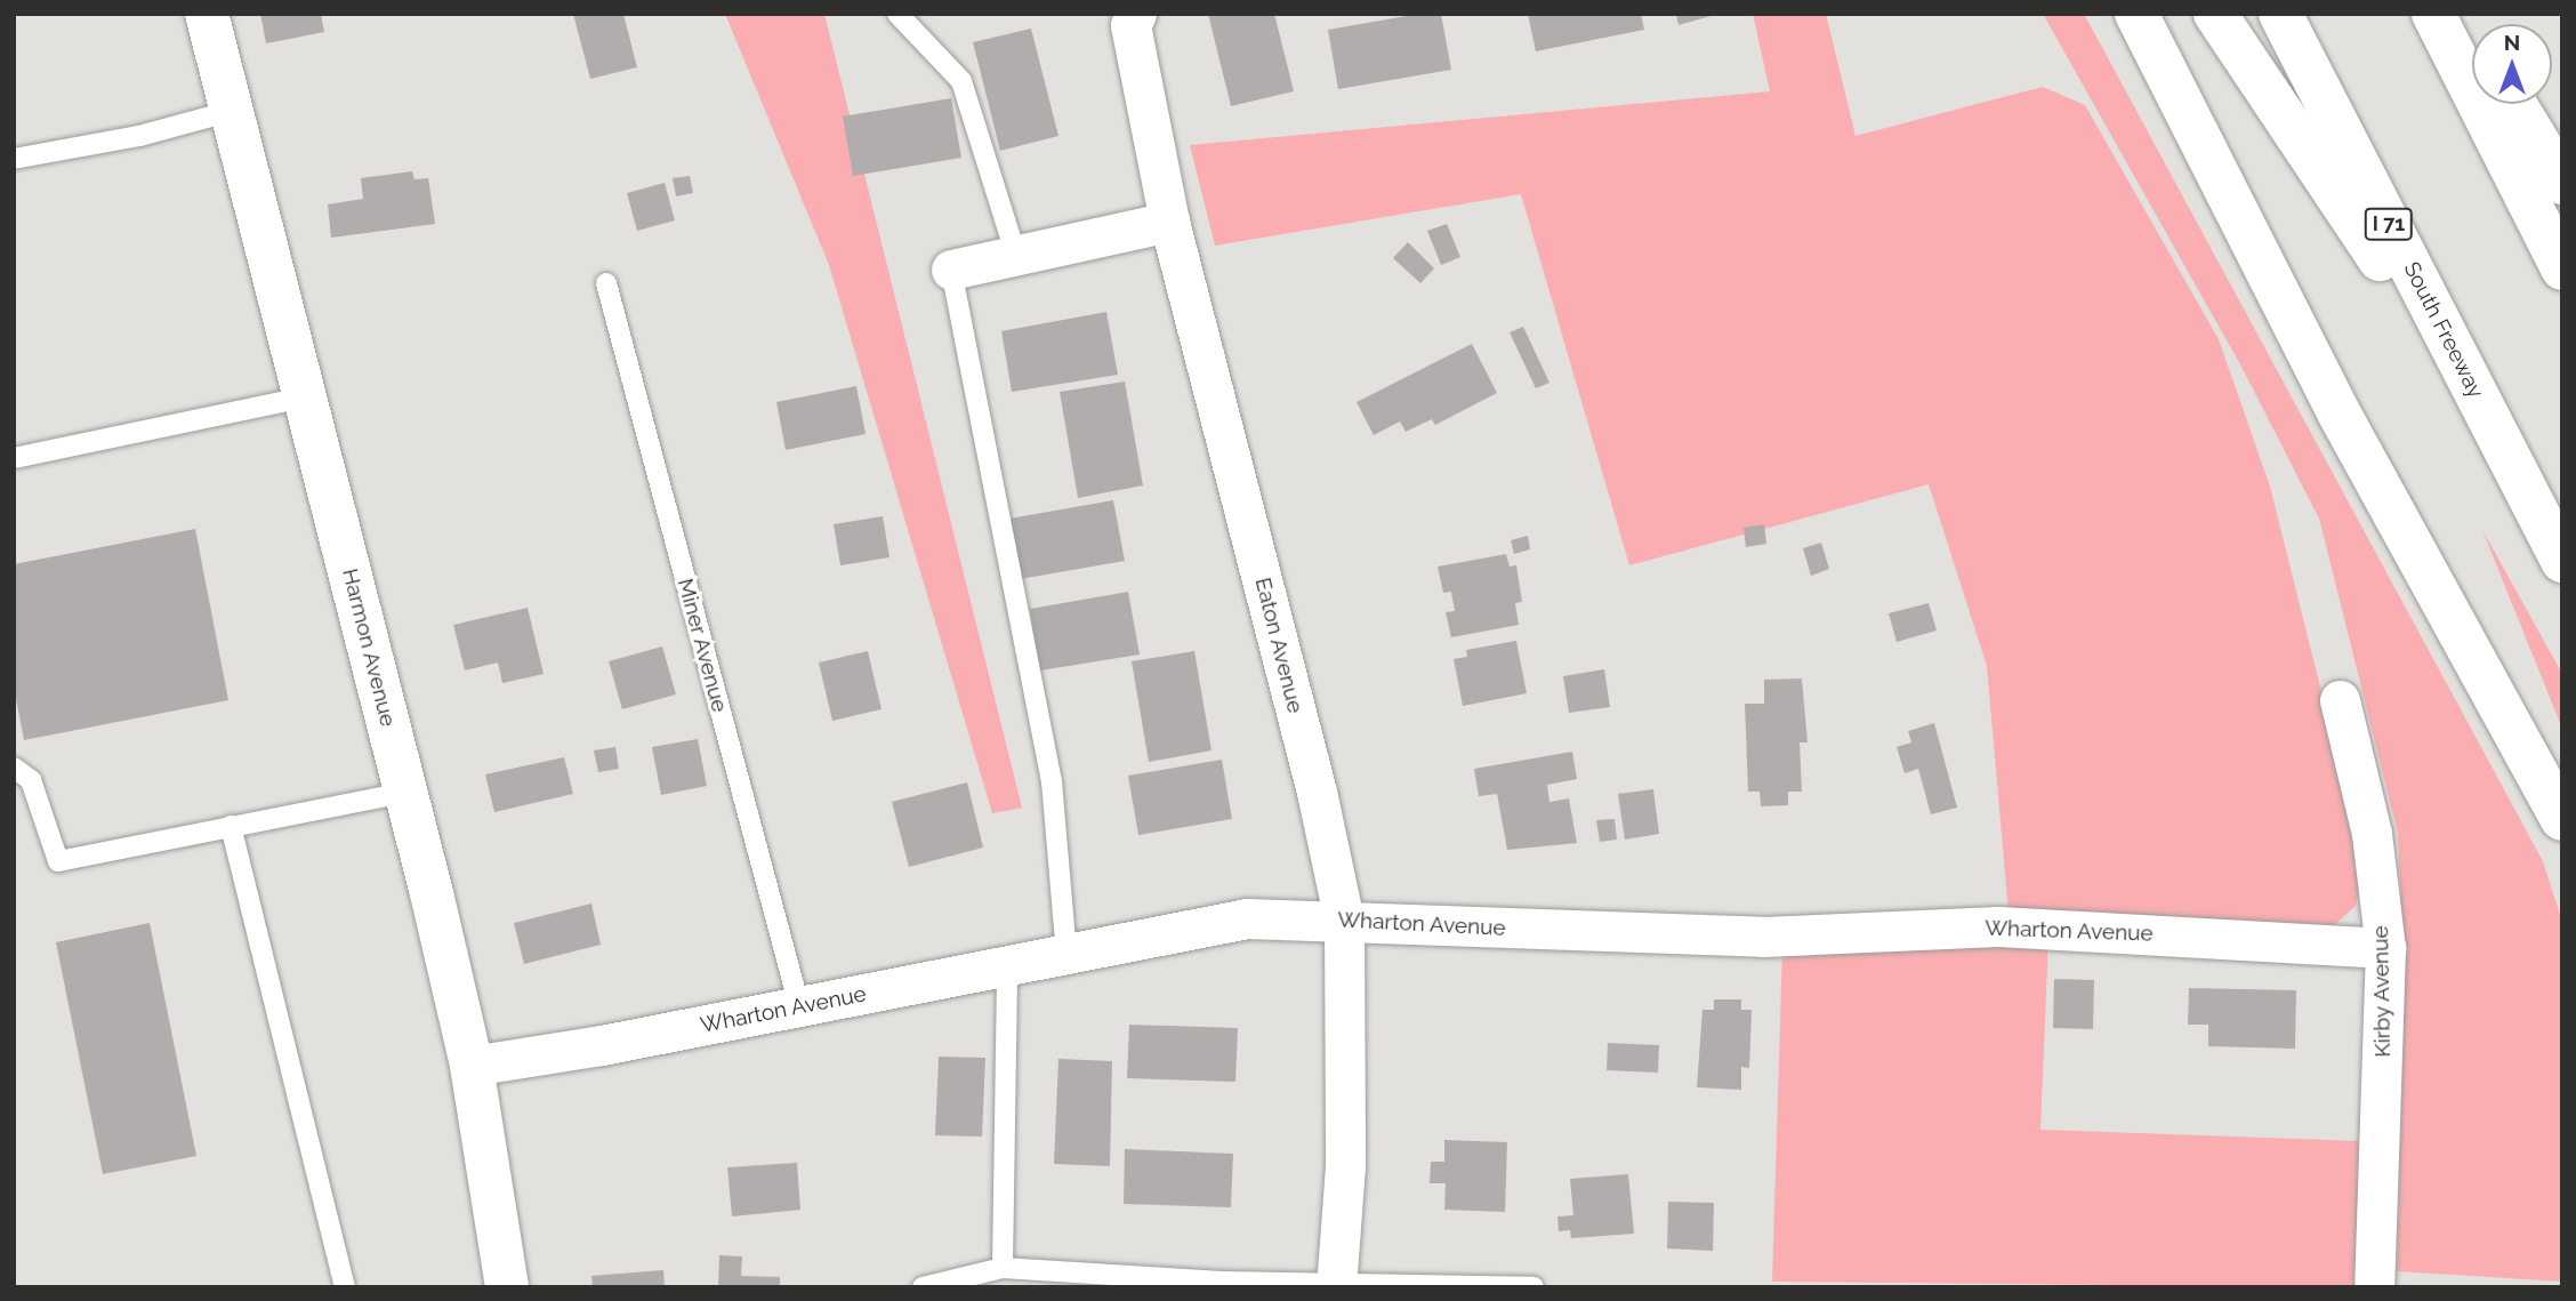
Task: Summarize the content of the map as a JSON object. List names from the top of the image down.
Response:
{
  "streets": {
    "main road": ["I 71", "South Freeway", "Harmon Avenue"],
    "street": ["Eaton Avenue", "Wharton Avenue", "Kirby Avenue"],
    "lane": ["Miner Avenue"]
  },
  "crossings": [
    ["Miner Avenue", "Wharton Avenue"],
    ["Eaton Avenue", "Wharton Avenue"],
    ["Harmon Avenue", "Wharton Avenue"],
    ["Wharton Avenue", "Kirby Avenue"]
  ],
  "north": "top"
}
